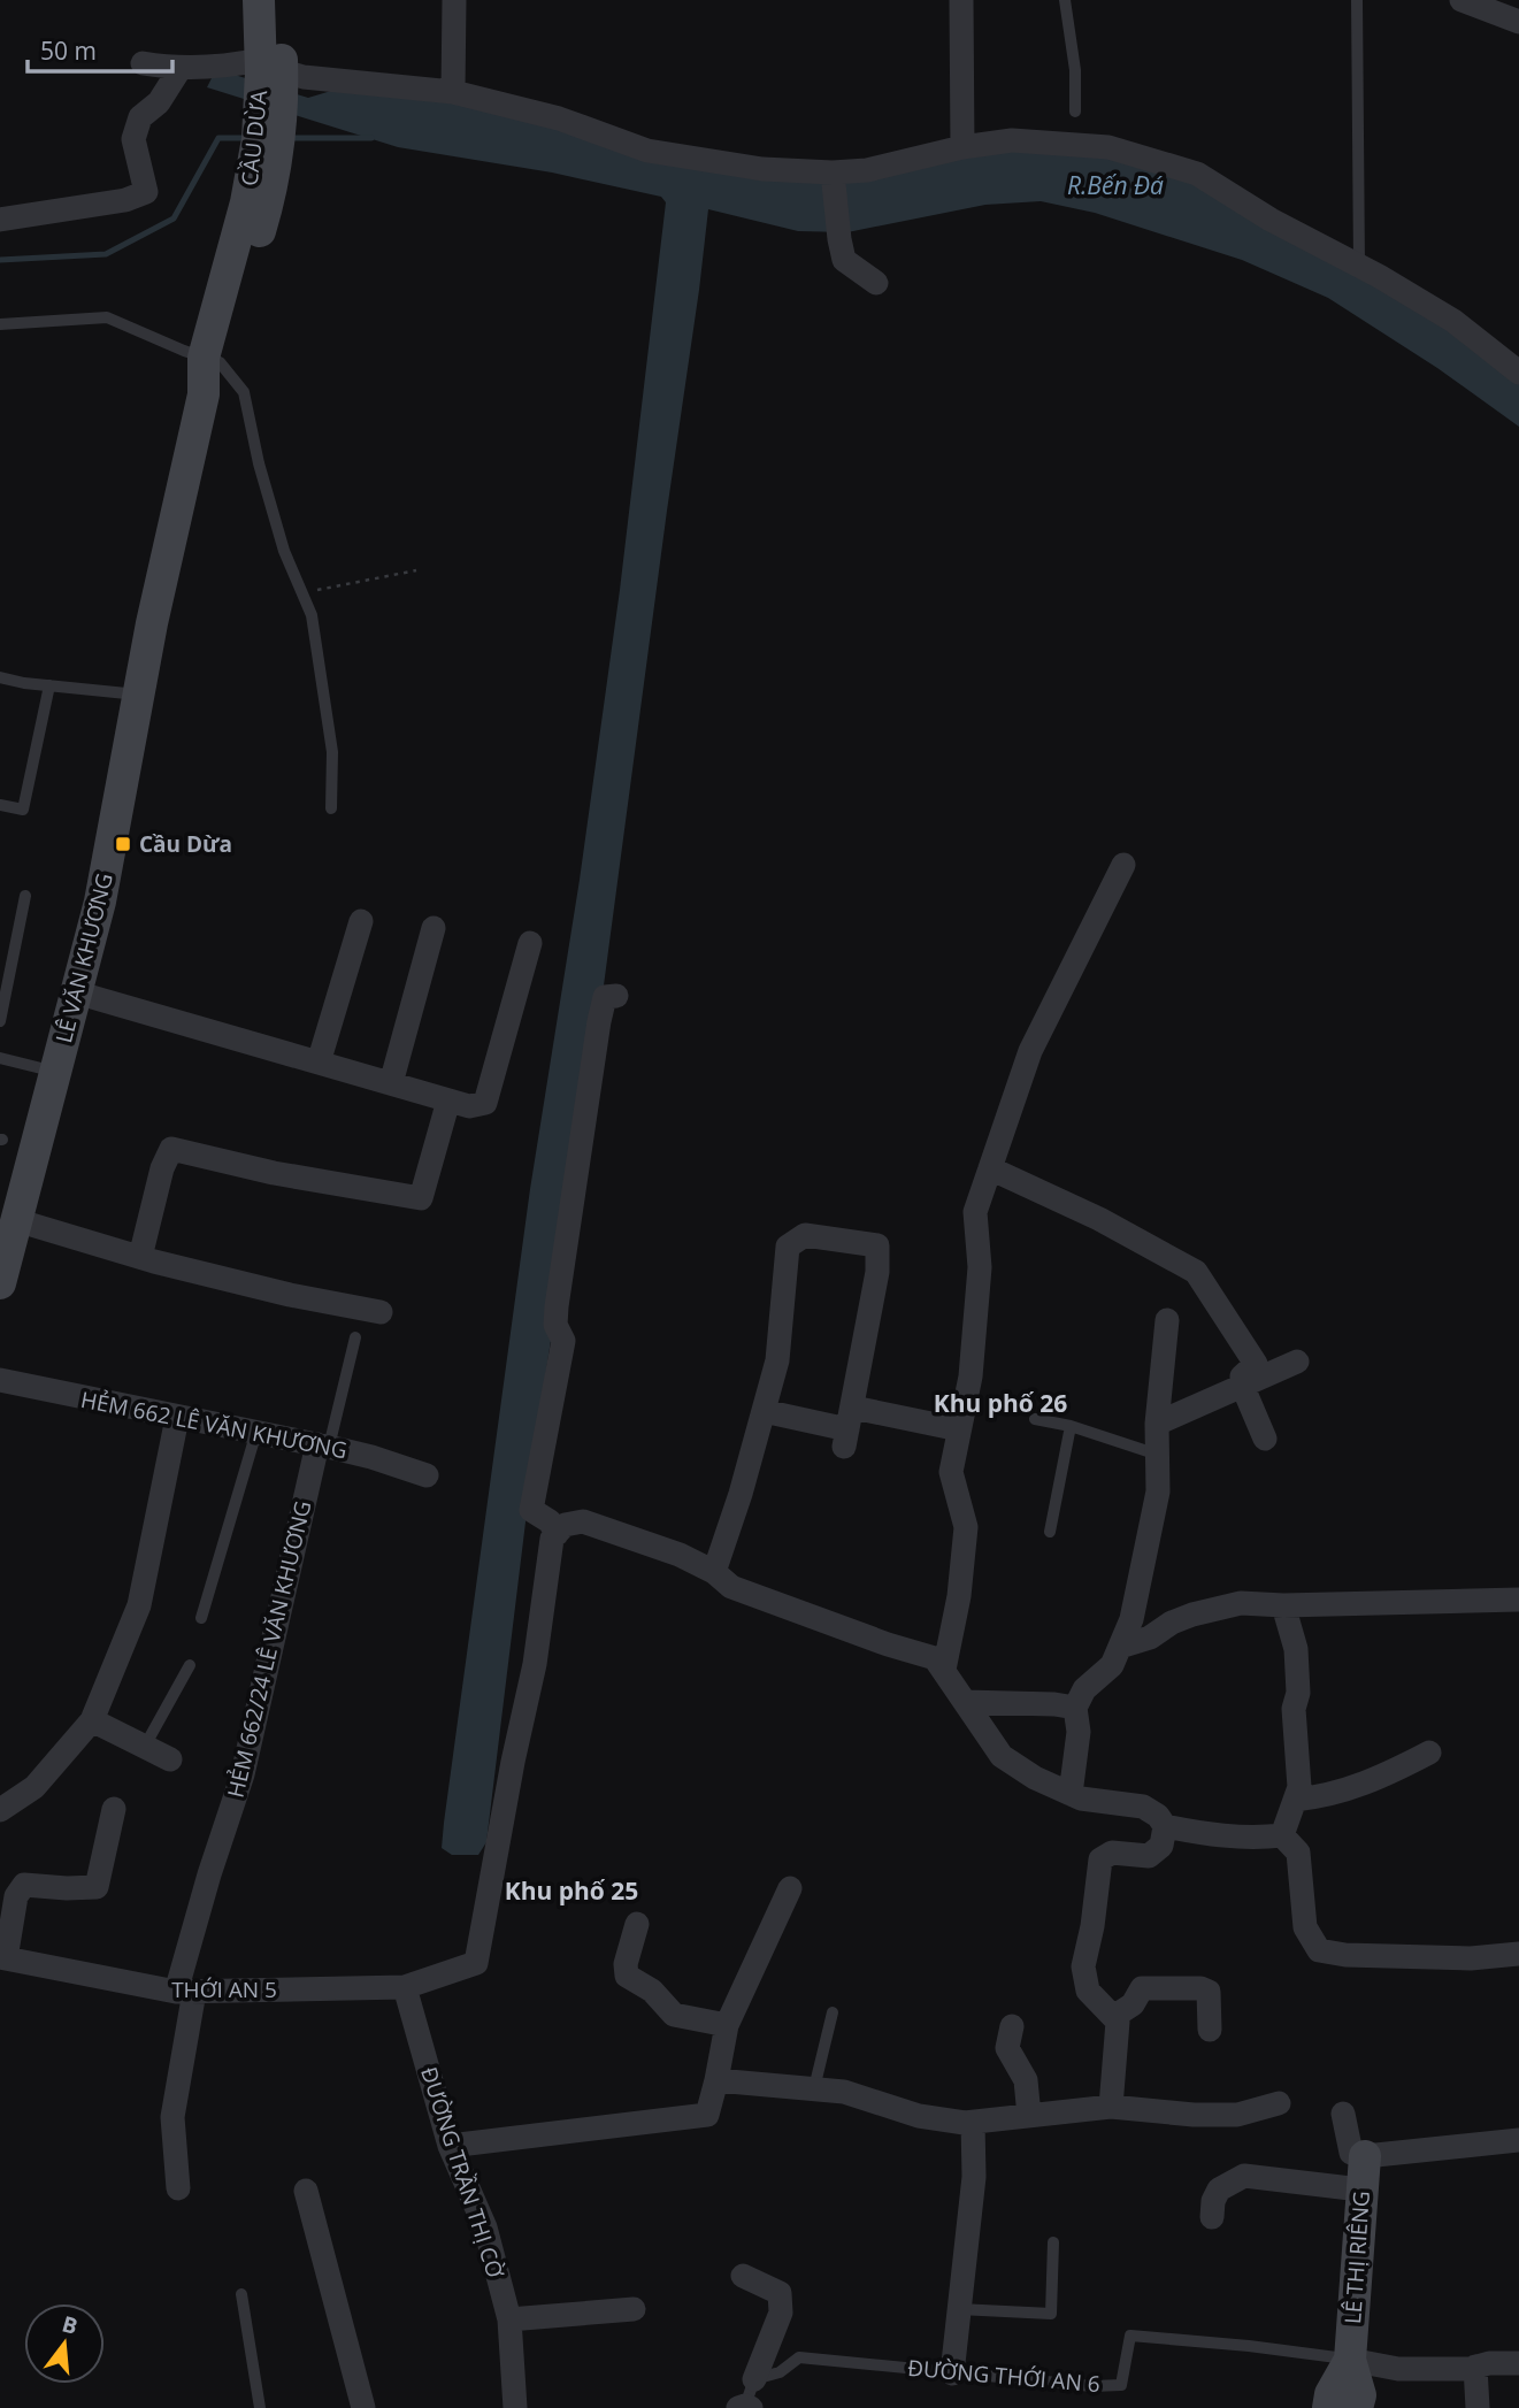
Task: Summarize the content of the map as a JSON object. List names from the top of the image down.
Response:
{
  "streets": {
    "main road": ["CẦU DỪA", "LÊ VĂN KHƯƠNG", "LÊ THỊ RIÊNG"],
    "street": [
      "HẺM 662 LÊ VĂN KHƯƠNG",
      "HẺM 662/24 LÊ VĂN KHƯƠNG",
      "THỚI AN 5",
      "ĐƯỜNG TRẦN THỊ CỜ"
    ],
    "lane": ["ĐƯỜNG THỚI AN 6"]
  },
  "crossings": [
    ["CẦU DỪA", "LÊ VĂN KHƯƠNG"],
    ["HẺM 662 LÊ VĂN KHƯƠNG", "HẺM 662/24 LÊ VĂN KHƯƠNG"],
    ["HẺM 662/24 LÊ VĂN KHƯƠNG", "THỚI AN 5"],
    ["THỚI AN 5", "ĐƯỜNG TRẦN THỊ CỜ"],
    ["LÊ THỊ RIÊNG", "ĐƯỜNG THỚI AN 6"]
  ],
  "districts": ["Khu phố 26", "Khu phố 25"],
  "water": ["R.Bến Đá"],
  "places": {
    "transit": ["Cầu Dừa"]
  },
  "scale_bar": "50 m",
  "north": "top"
}
